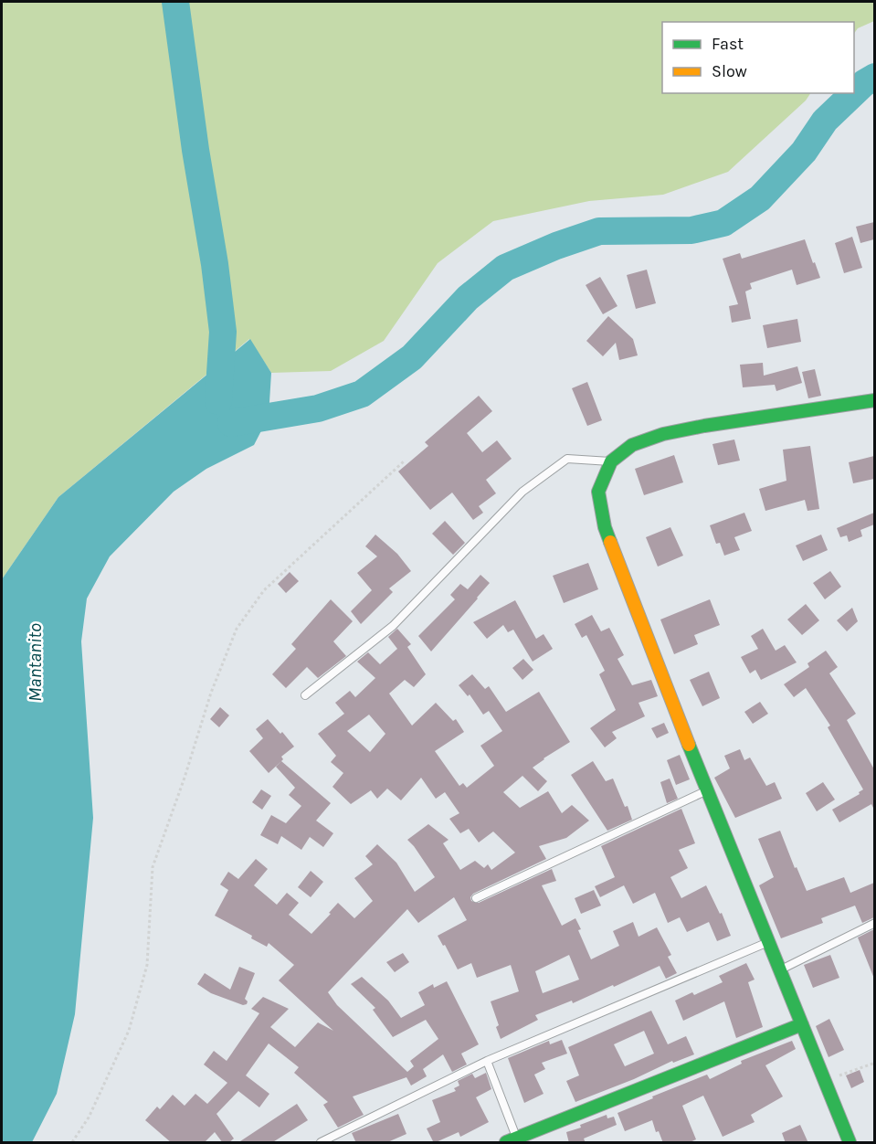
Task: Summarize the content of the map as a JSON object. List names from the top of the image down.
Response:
{
  "water": ["Mantanito"],
  "legend": ["Fast", "Slow"]
}
